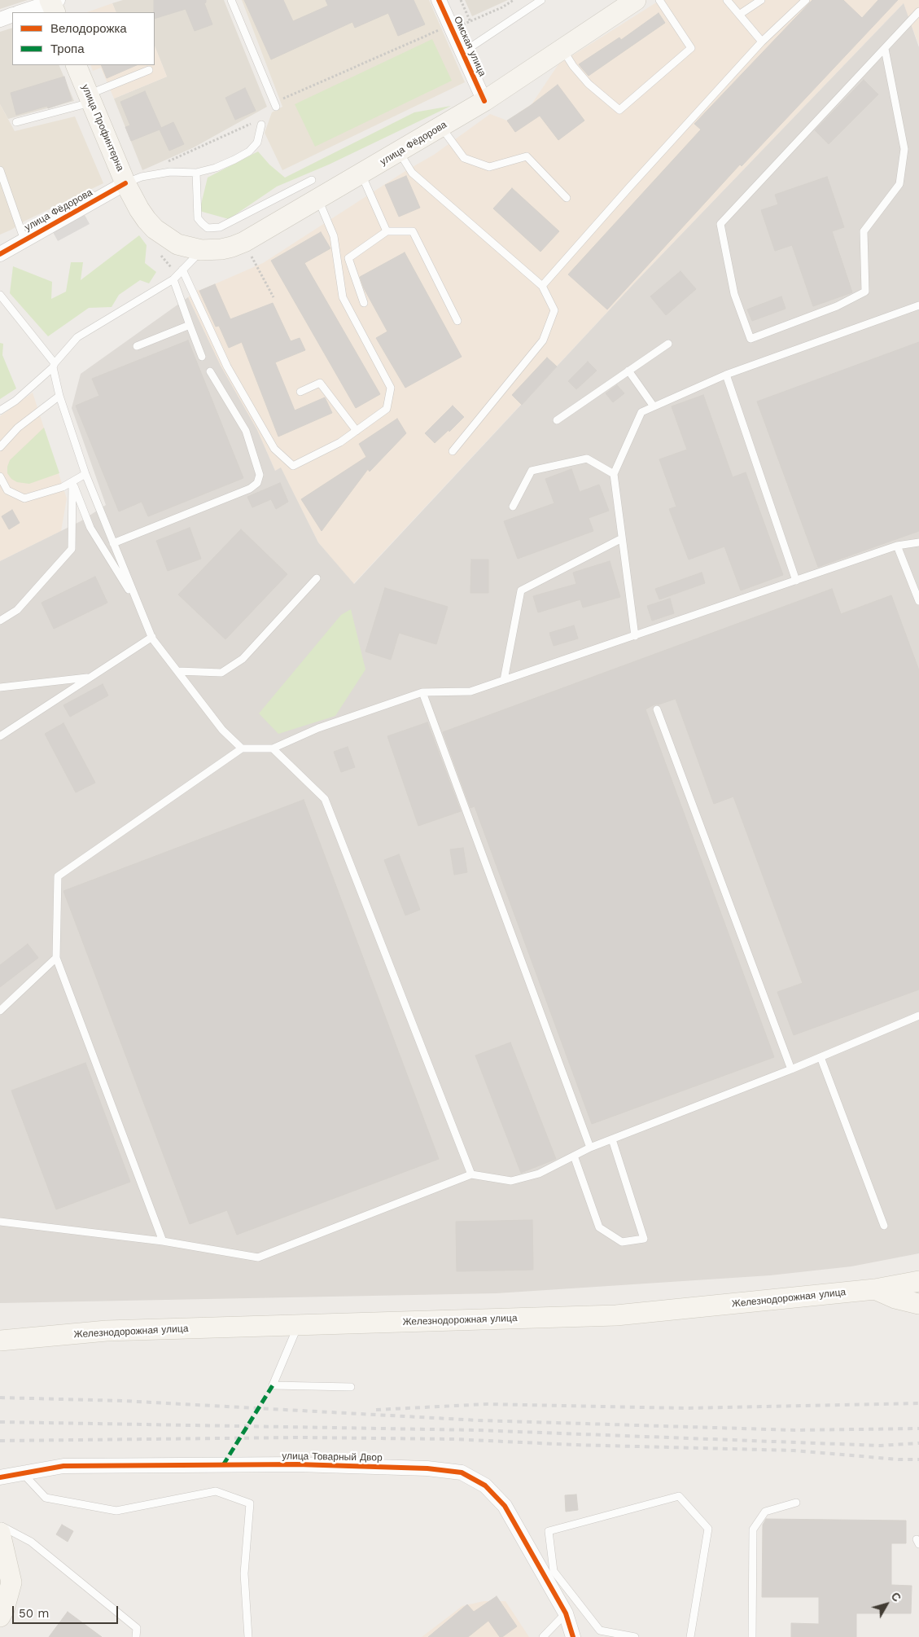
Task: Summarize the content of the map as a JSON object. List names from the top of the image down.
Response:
{
  "streets": {
    "main road": ["улица Профинтерна", "улица Фёдорова", "Железнодорожная улица"],
    "street": ["Омская улица", "улица Товарный Двор"]
  },
  "crossings": [
    ["Омская улица", "улица Фёдорова"],
    ["улица Профинтерна", "улица Фёдорова"]
  ],
  "legend": ["Велодорожка", "Тропа"],
  "scale_bar": "50 m",
  "north": "top right"
}
